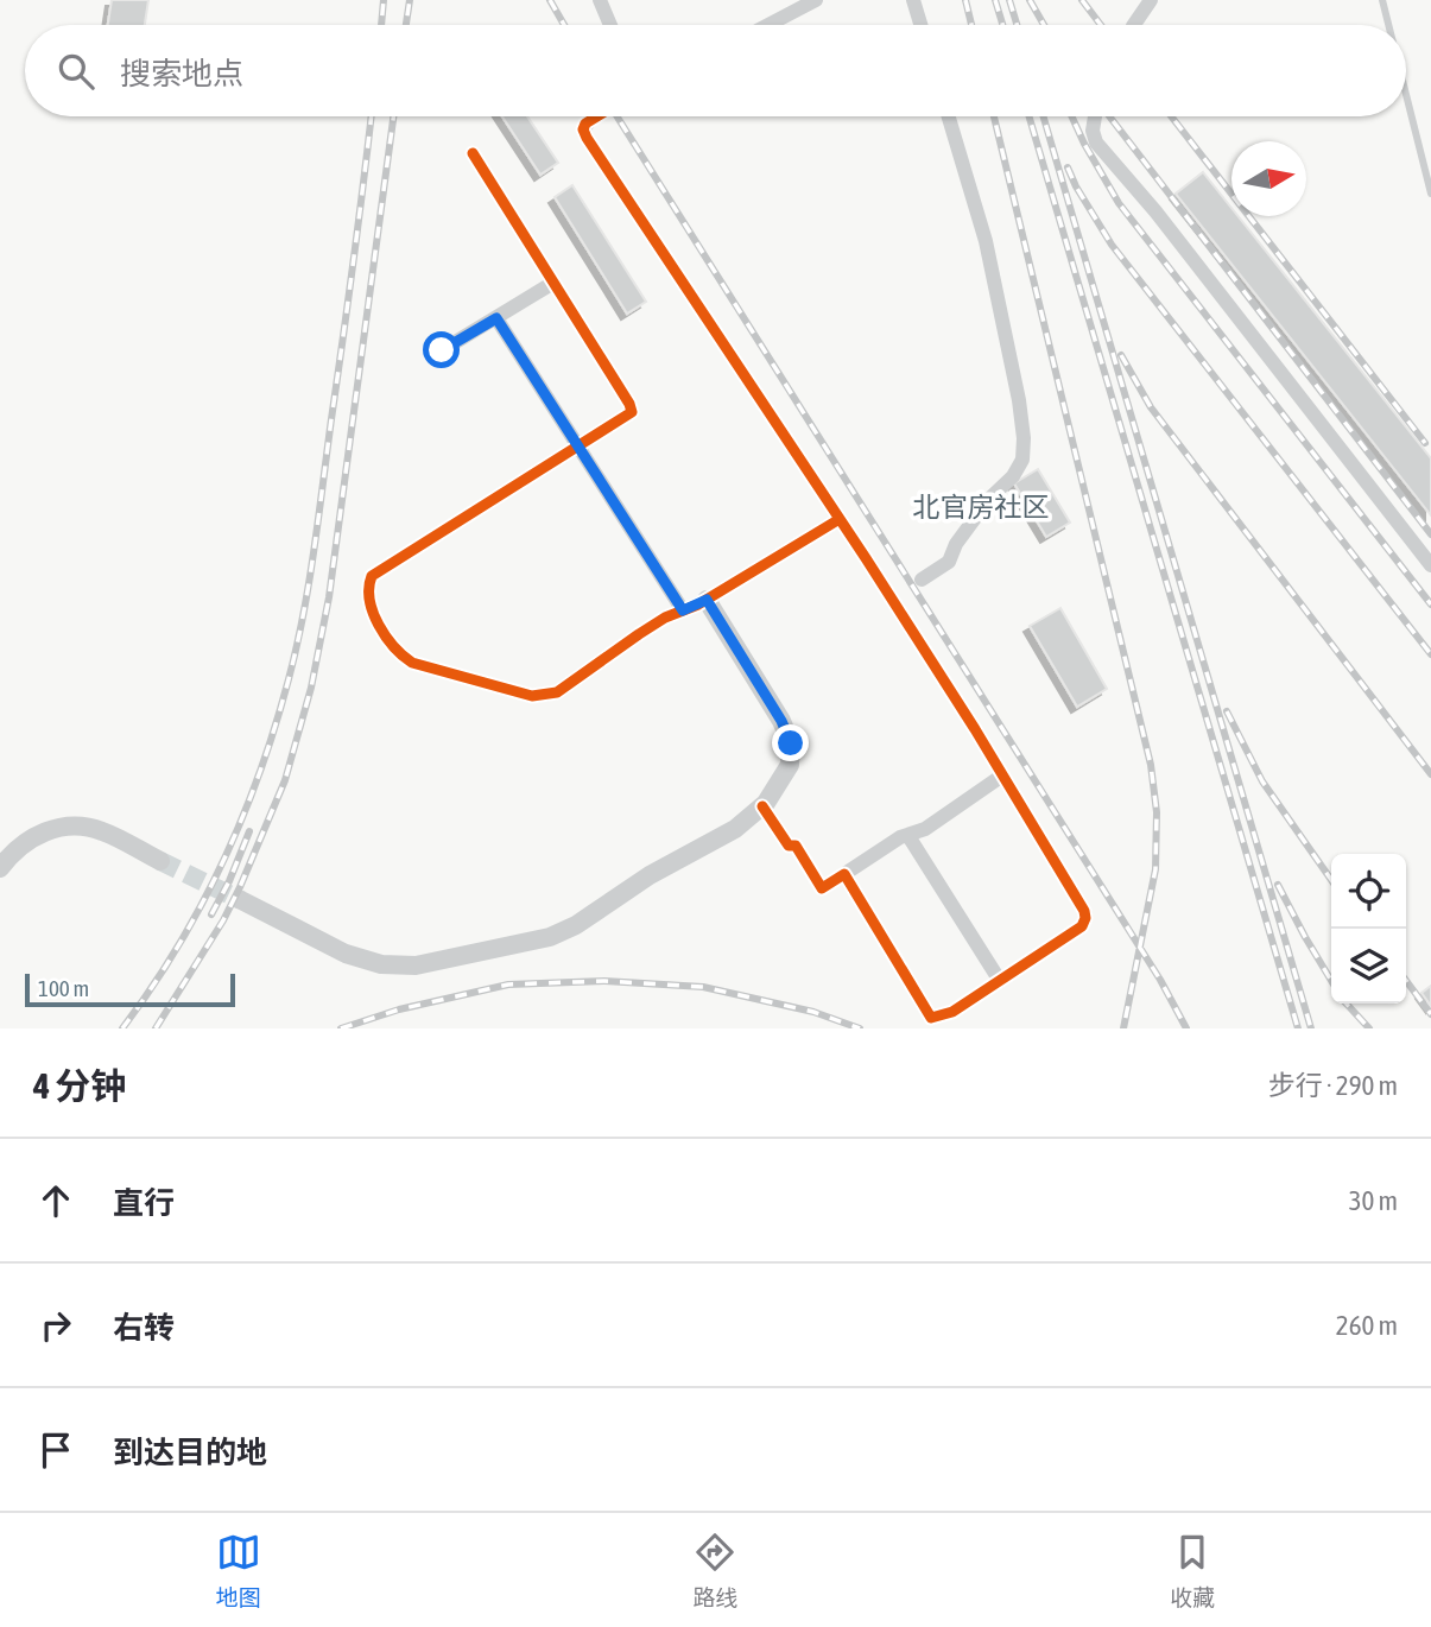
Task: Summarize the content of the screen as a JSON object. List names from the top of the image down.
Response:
{
  "districts": ["北官房社区"],
  "scale_bar": "100 m",
  "north": "right",
  "page": {
    "search": "搜索地点",
    "scale": "100 m",
    "heading": ["4 分钟", "步行 · 290 m"],
    "list": [
      ["直行", "30 m"],
      ["右转", "260 m"],
      "到达目的地"
    ],
    "nav": ["地图", "路线", "收藏"]
  }
}
